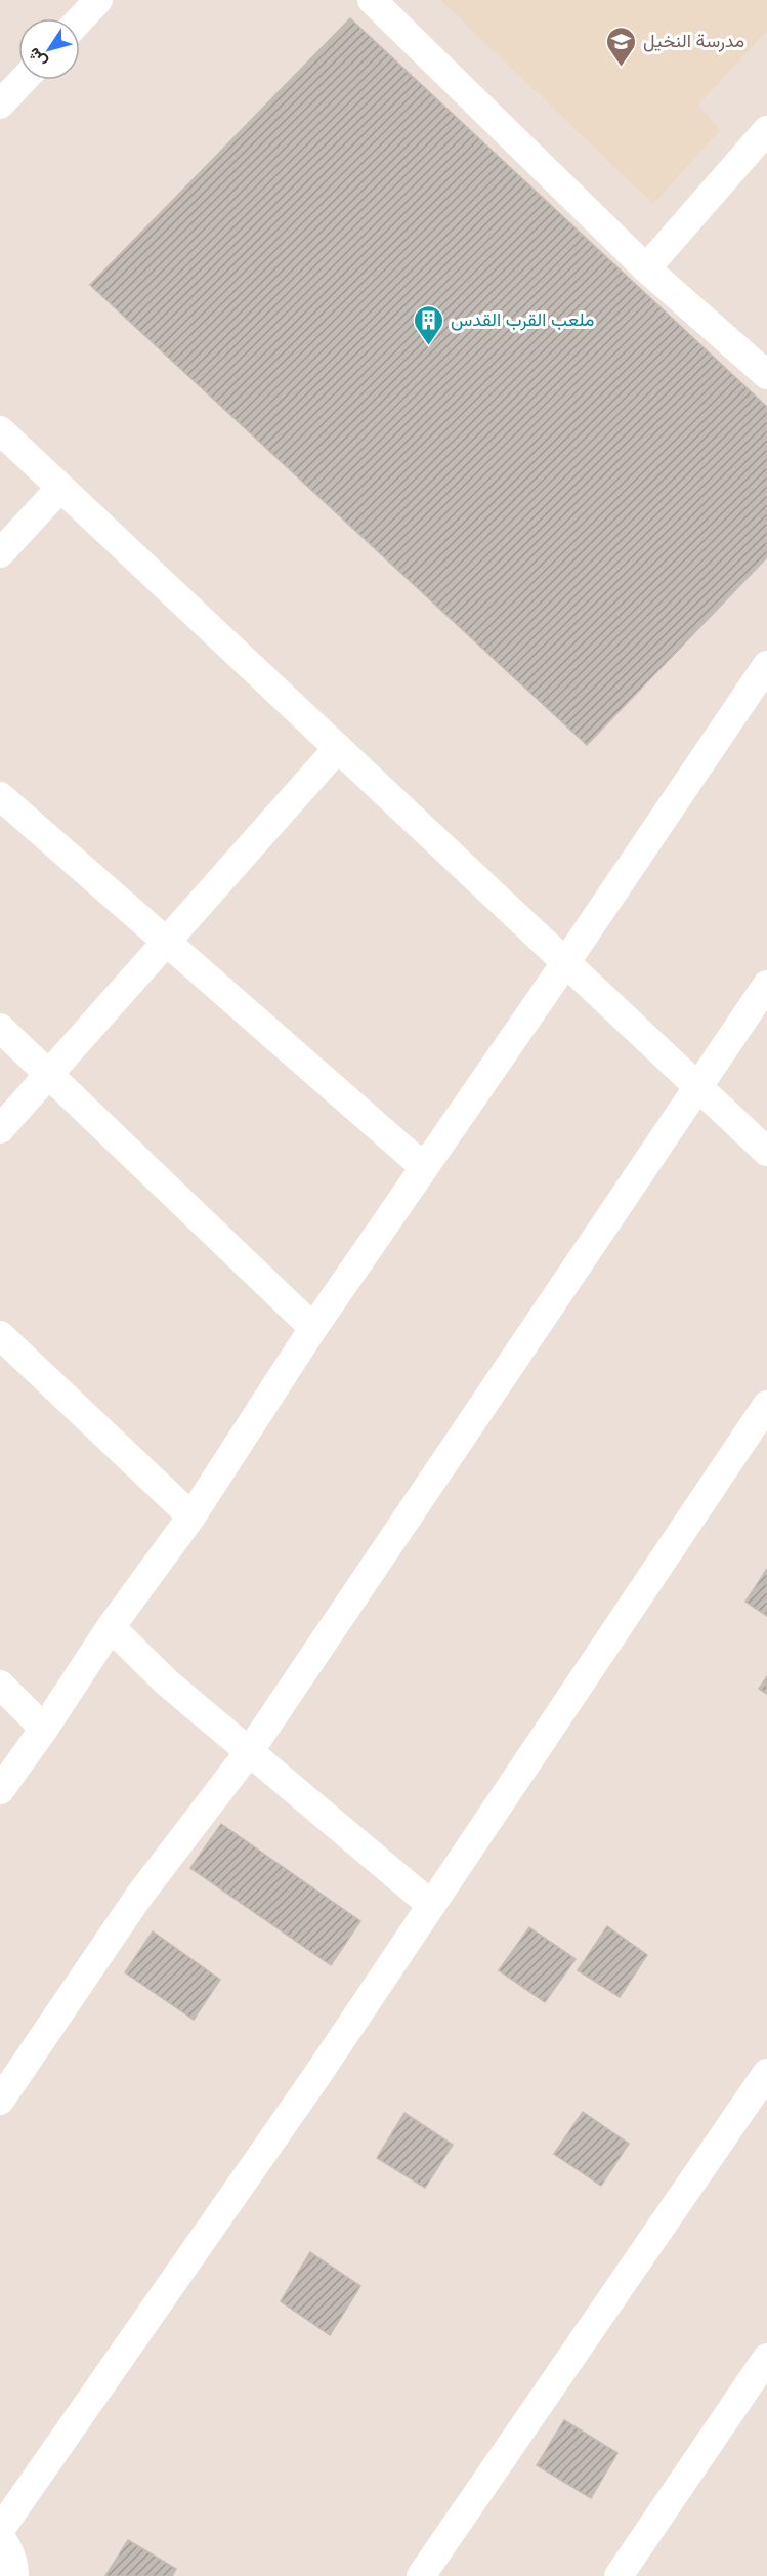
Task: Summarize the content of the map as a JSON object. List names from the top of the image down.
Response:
{
  "places": {
    "school or university": ["مدرسة النخيل"],
    "building": ["ملعب القرب القدس"]
  },
  "north": "bottom left"
}
